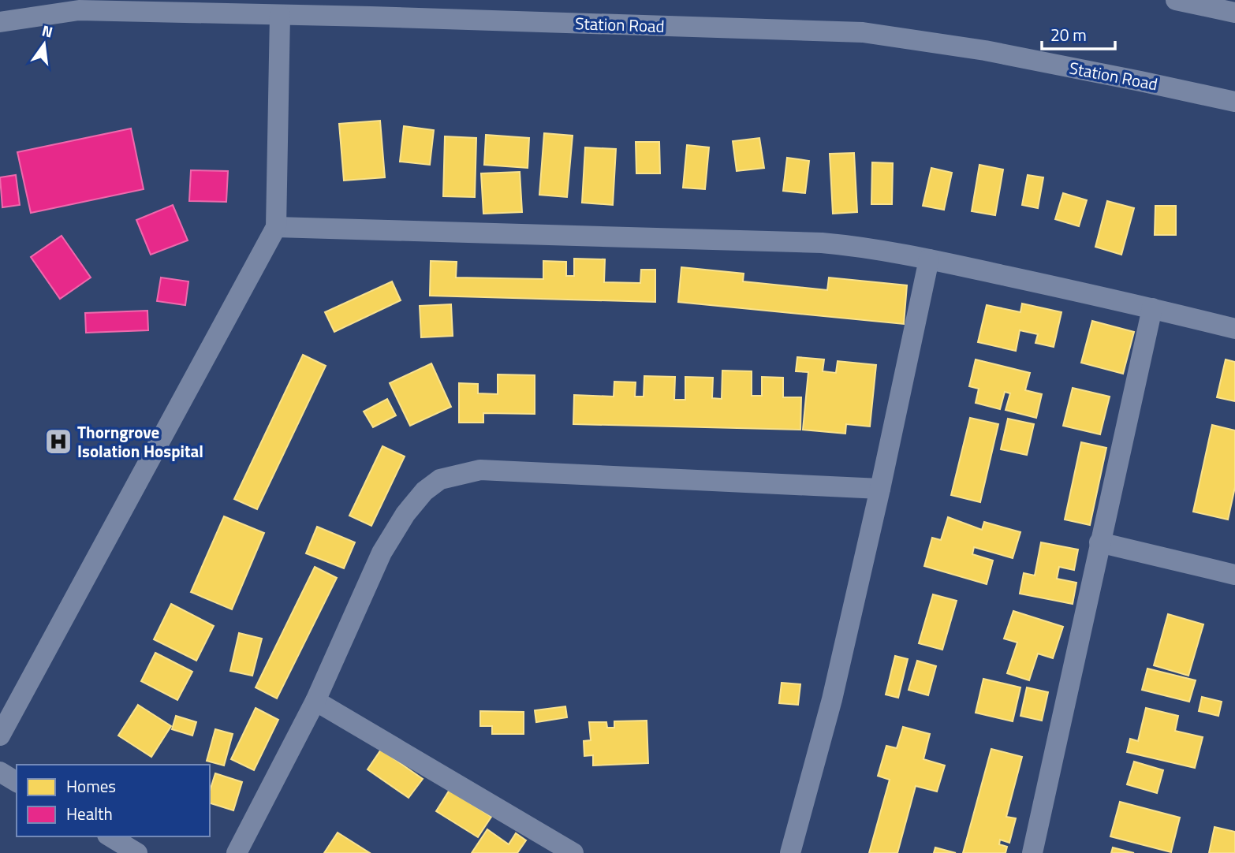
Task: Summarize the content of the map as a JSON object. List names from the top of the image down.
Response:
{
  "streets": {
    "street": ["Station Road"]
  },
  "places": {
    "hospital": ["Thorngrove Isolation Hospital"]
  },
  "legend": ["Homes", "Health"],
  "scale_bar": "20 m",
  "north": "top"
}
